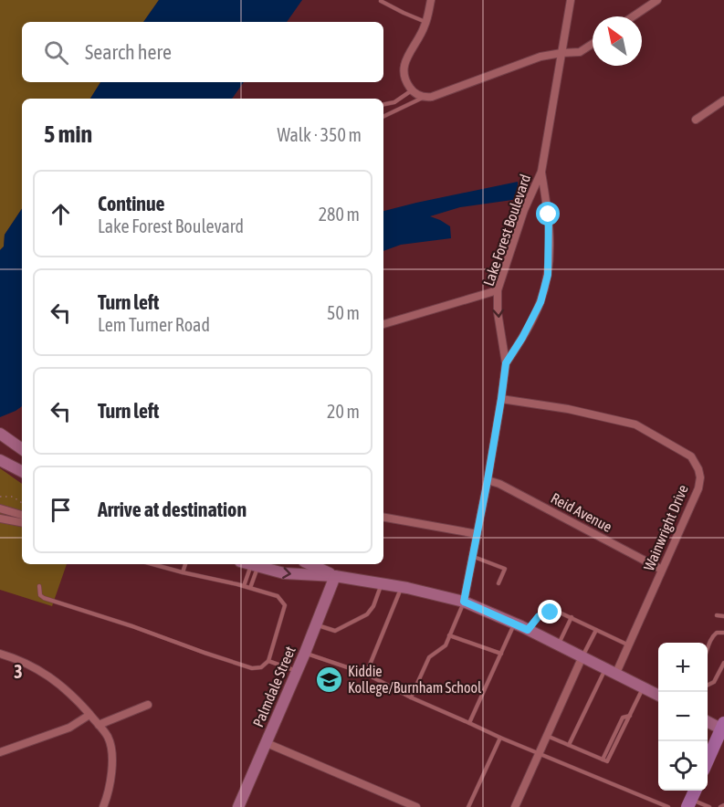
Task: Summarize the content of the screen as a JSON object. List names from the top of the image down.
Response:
{
  "streets": {
    "main road": ["Palmdale Street"],
    "street": ["Lake Forest Boulevard", "Reid Avenue", "Wainwright Drive"]
  },
  "crossings": [
    ["Lake Forest Boulevard", "Reid Avenue"],
    ["Lake Forest Boulevard", "Wainwright Drive"],
    ["Reid Avenue", "Wainwright Drive"]
  ],
  "places": {
    "school or university": ["Kiddie Kollege/Burnham School"]
  },
  "north": "top left",
  "page": {
    "search": "Search here",
    "heading": ["5 min", "Walk · 350 m"],
    "list": [
      ["Continue", "Lake Forest Boulevard", "280 m"],
      ["Turn left", "Lem Turner Road", "50 m"],
      ["Turn left", "20 m"],
      "Arrive at destination"
    ],
    "map_buttons": ["+", "−"]
  },
  "grid": {
    "rows": ["3"]
  }
}
